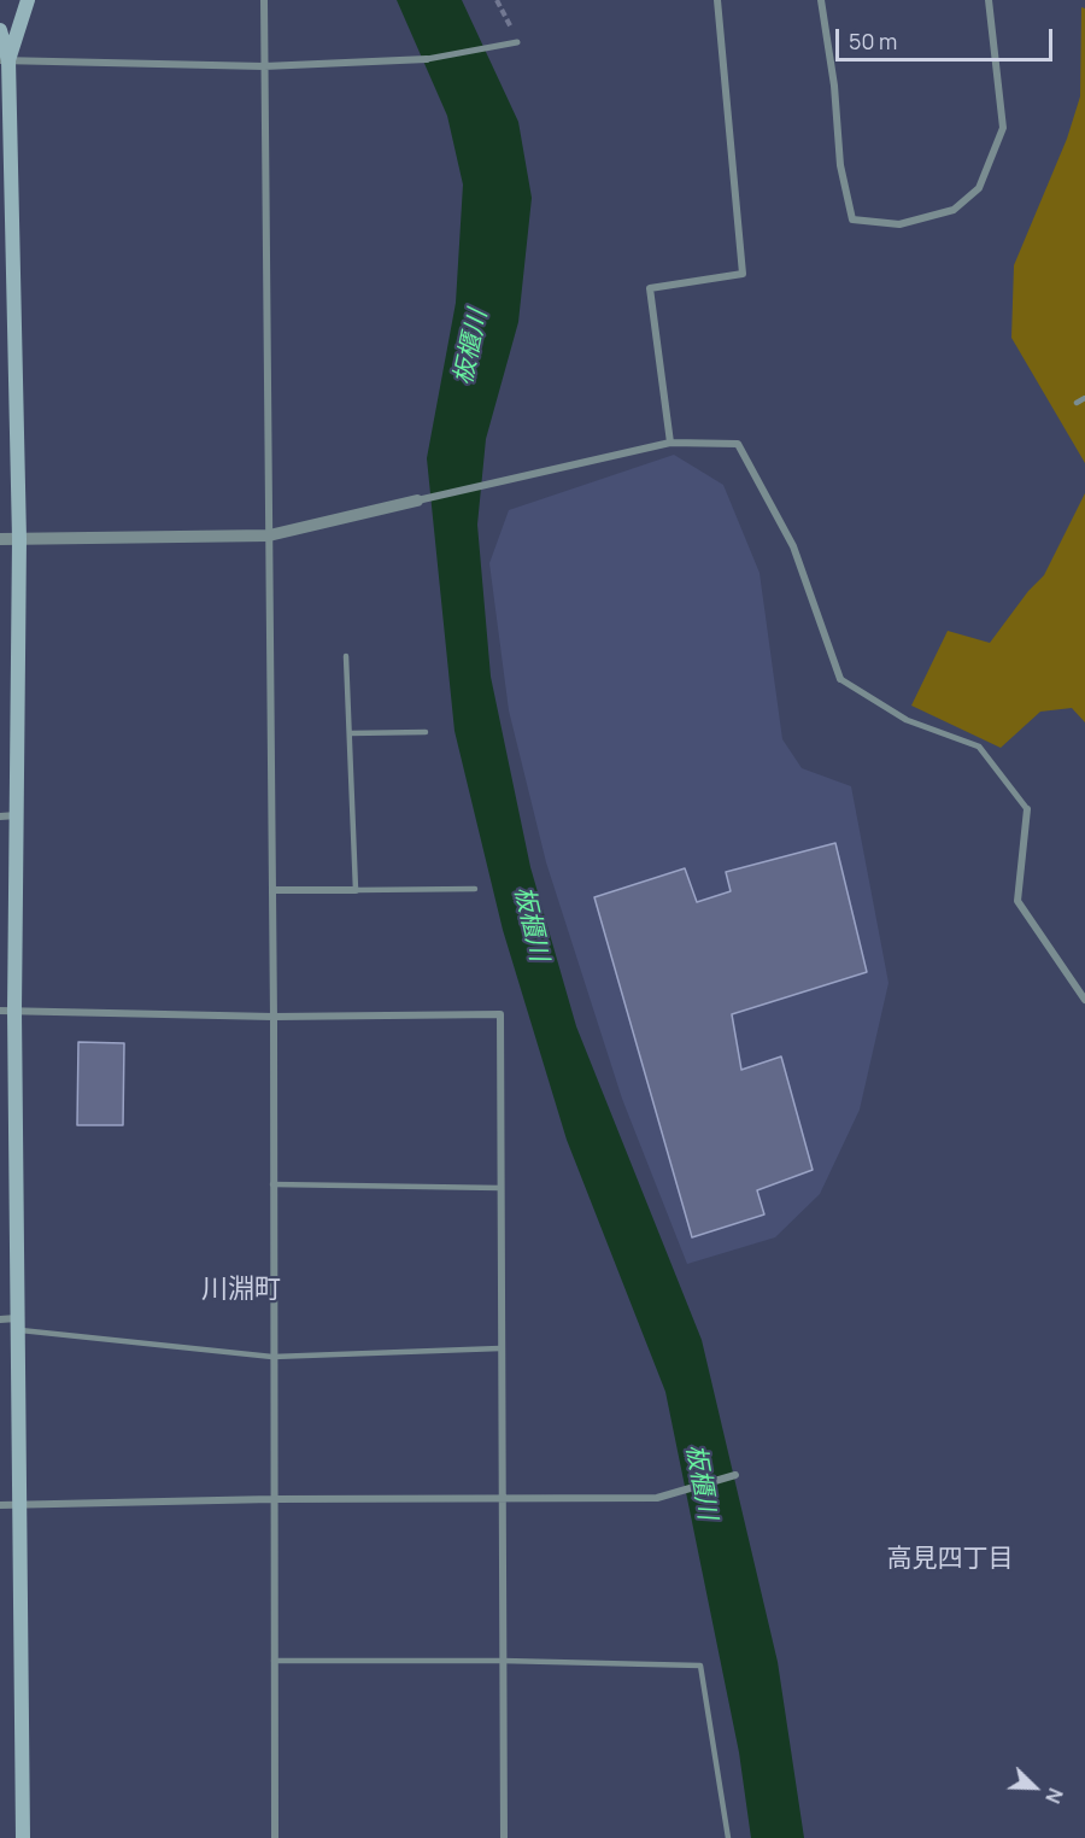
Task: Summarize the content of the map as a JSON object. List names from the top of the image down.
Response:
{
  "districts": ["川淵町", "高見四丁目"],
  "water": ["板櫃川"],
  "scale_bar": "50 m",
  "north": "bottom right"
}
